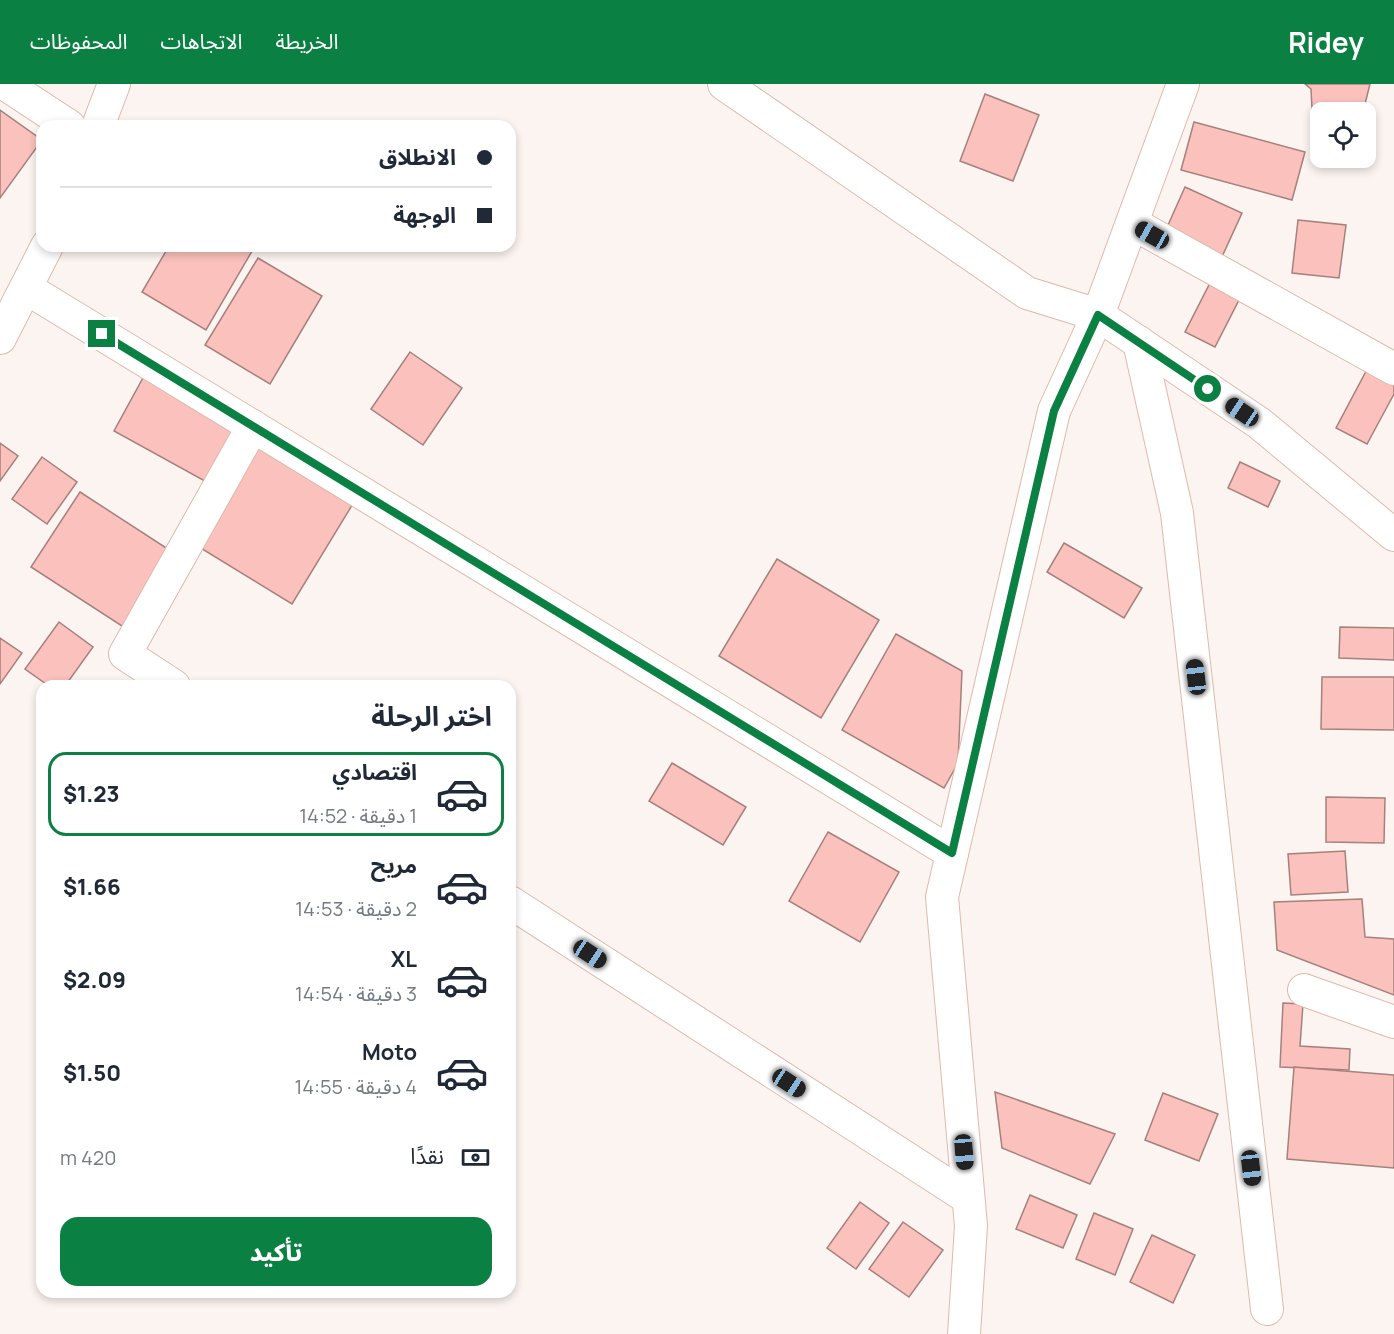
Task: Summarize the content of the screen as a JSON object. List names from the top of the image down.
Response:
{
  "page": {
    "header": "Ridey",
    "nav": ["الخريطة", "الاتجاهات", "المحفوظات"],
    "banner": ["الانطلاق", "الوجهة"],
    "heading": "اختر الرحلة",
    "list": [
      {
        "name": "اقتصادي",
        "note": "1 دقيقة · 14:52",
        "value": "$1.23"
      },
      {
        "name": "مريح",
        "note": "2 دقيقة · 14:53",
        "value": "$1.66"
      },
      {
        "name": "XL",
        "note": "3 دقيقة · 14:54",
        "value": "$2.09"
      },
      {
        "name": "Moto",
        "note": "4 دقيقة · 14:55",
        "value": "$1.50"
      }
    ],
    "pay": ["نقدًا", "420 m"],
    "buttons": "تأكيد"
  }
}
